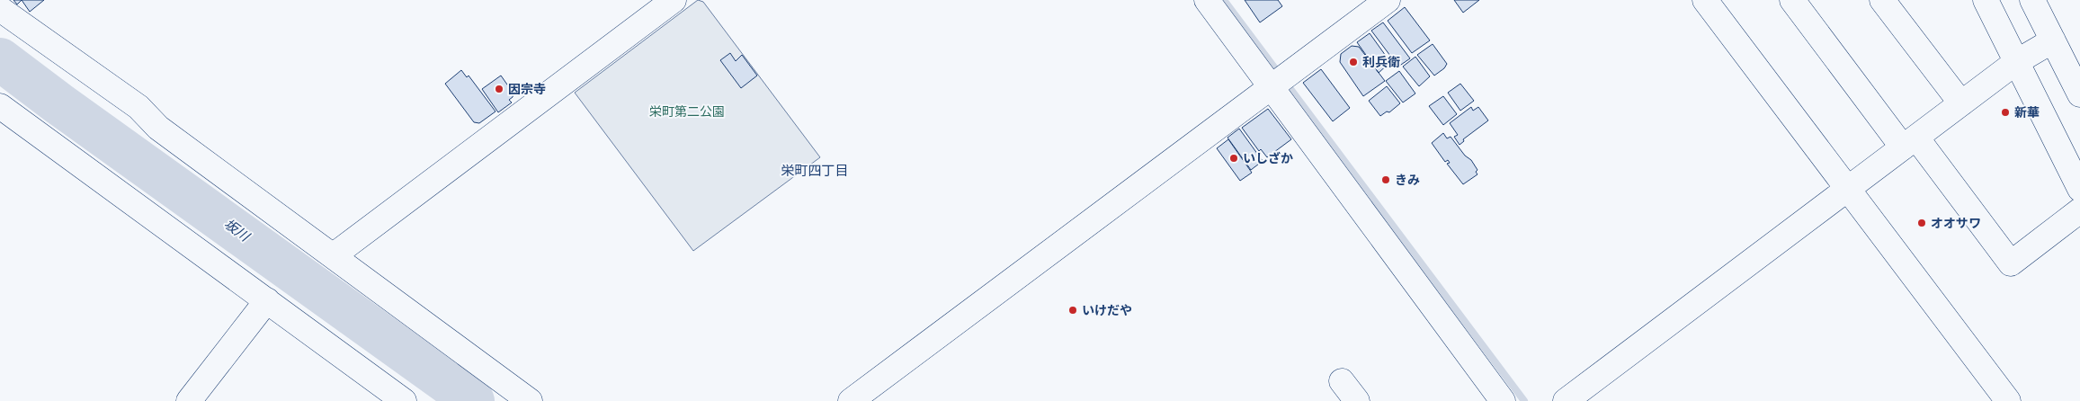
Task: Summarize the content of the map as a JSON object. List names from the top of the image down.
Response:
{
  "districts": ["栄町四丁目"],
  "water": ["坂川"],
  "parks": ["栄町第二公園"],
  "places": [
    "利兵衛",
    "因宗寺",
    "新華",
    "いしざか",
    "きみ",
    "オオサワ",
    "いけだや"
  ]
}
